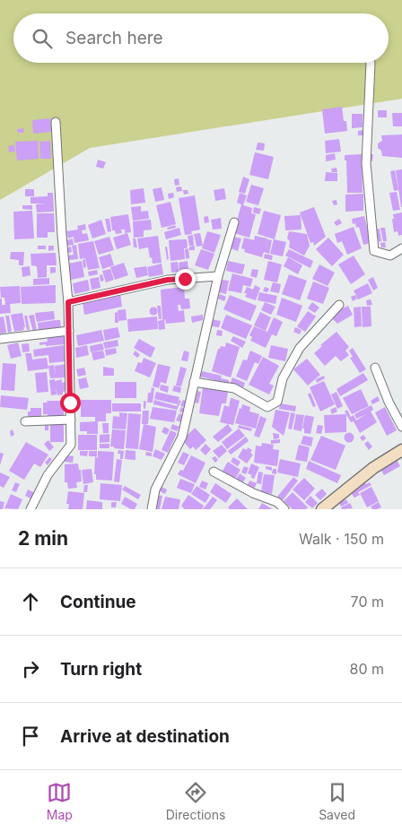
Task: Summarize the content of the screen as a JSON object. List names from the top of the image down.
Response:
{
  "page": {
    "search": "Search here",
    "heading": ["2 min", "Walk · 150 m"],
    "list": [
      ["Continue", "70 m"],
      ["Turn right", "80 m"],
      "Arrive at destination"
    ],
    "nav": ["Map", "Directions", "Saved"]
  }
}
